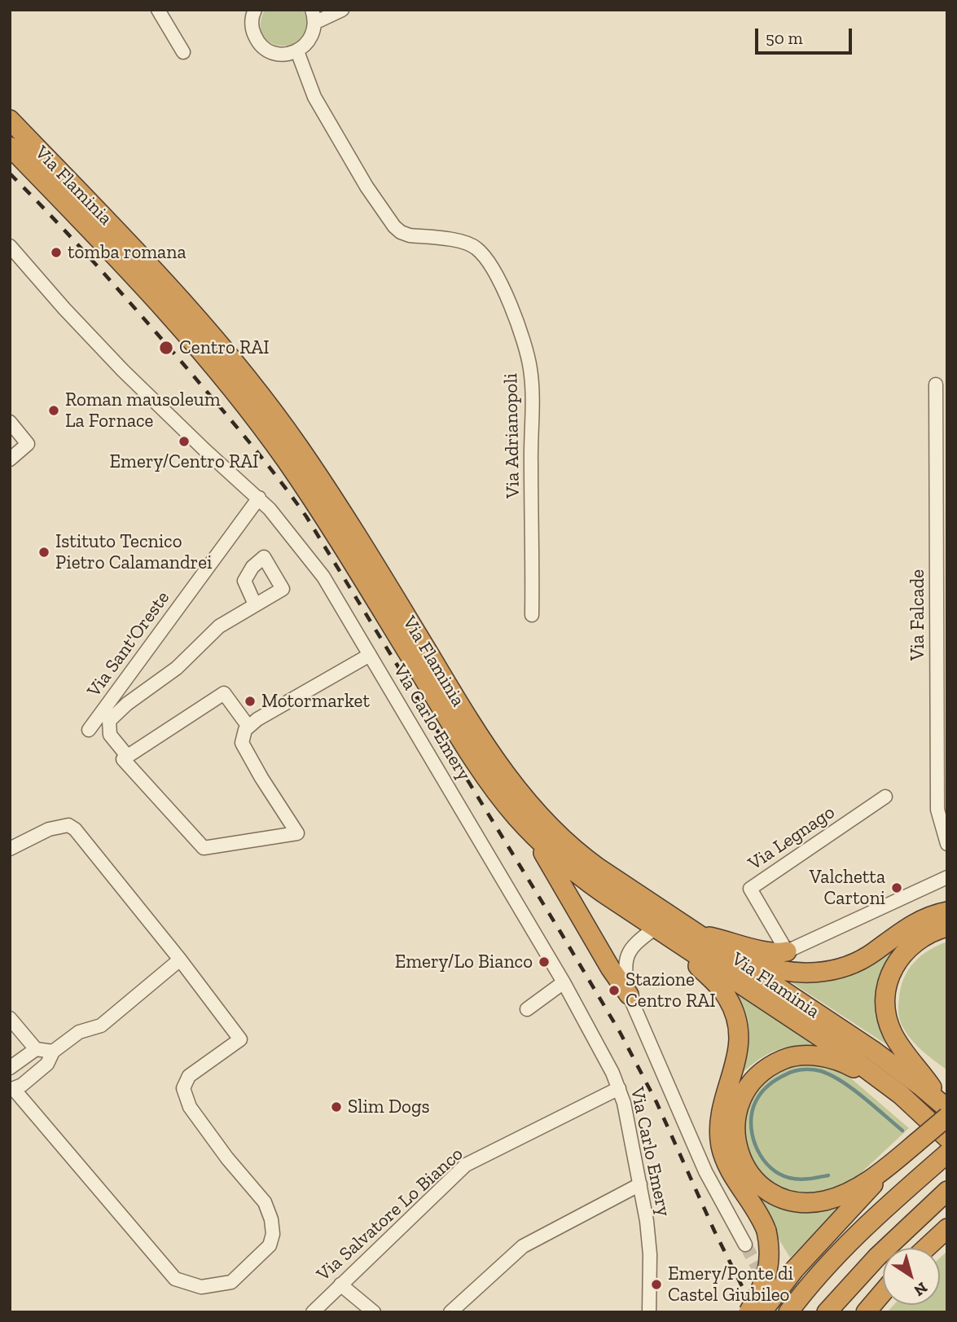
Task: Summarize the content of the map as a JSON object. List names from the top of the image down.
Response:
{
  "streets": {
    "highway": ["Via Flaminia"],
    "street": [
      "Via Adrianopoli",
      "Via Falcade",
      "Via Sant'Oreste",
      "Via Carlo Emery",
      "Via Legnago",
      "Via Salvatore Lo Bianco"
    ]
  },
  "crossings": [
    ["Via Sant'Oreste", "Via Carlo Emery"],
    ["Via Carlo Emery", "Via Salvatore Lo Bianco"]
  ],
  "places": [
    "tomba romana",
    "Centro RAI",
    "Roman mausoleum La Fornace",
    "Emery/Centro RAI",
    "Istituto Tecnico Pietro Calamandrei",
    "Motormarket",
    "Valchetta Cartoni",
    "Emery/Lo Bianco",
    "Stazione Centro RAI",
    "Slim Dogs",
    "Emery/Ponte di Castel Giubileo"
  ],
  "scale_bar": "50 m",
  "north": "bottom right"
}
